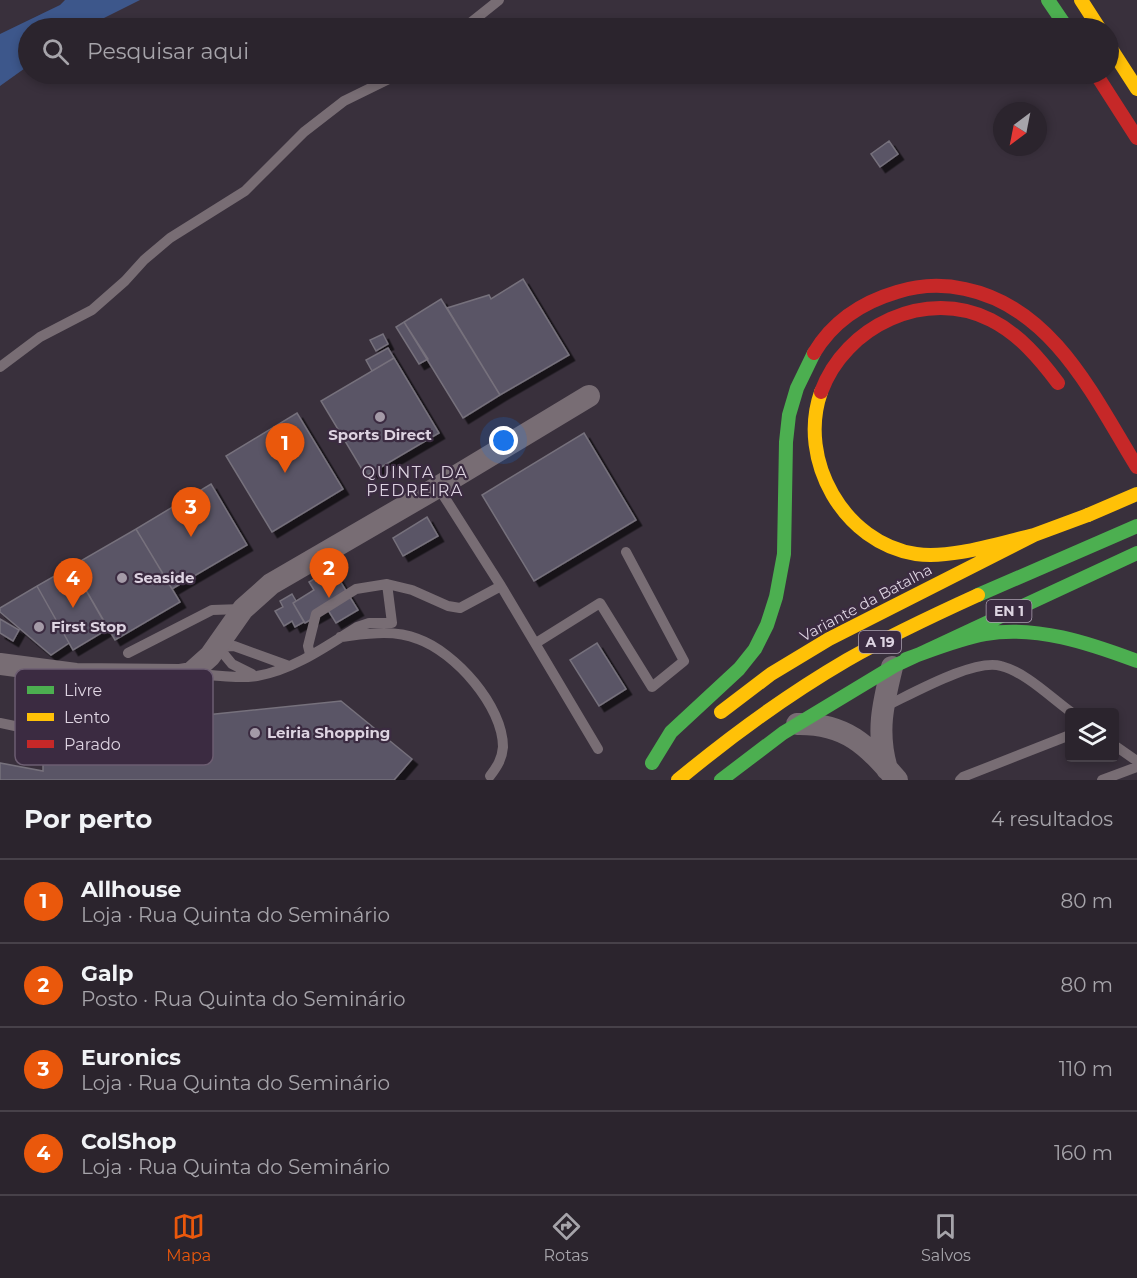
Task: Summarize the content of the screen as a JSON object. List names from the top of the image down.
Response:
{
  "streets": {
    "main road": ["Variante da Batalha", "EN 1", "A 19"]
  },
  "districts": ["QUINTA DA PEDREIRA"],
  "places": [
    "Sports Direct",
    "Seaside",
    "First Stop",
    "Leiria Shopping"
  ],
  "legend": ["Livre", "Lento", "Parado"],
  "north": "bottom left",
  "page": {
    "search": "Pesquisar aqui",
    "pins": [
      "1",
      "3",
      "2",
      "4"
    ],
    "heading": ["Por perto", "4 resultados"],
    "list": [
      {
        "mark": "1",
        "name": "Allhouse",
        "note": "Loja · Rua Quinta do Seminário",
        "value": "80 m"
      },
      {
        "mark": "2",
        "name": "Galp",
        "note": "Posto · Rua Quinta do Seminário",
        "value": "80 m"
      },
      {
        "mark": "3",
        "name": "Euronics",
        "note": "Loja · Rua Quinta do Seminário",
        "value": "110 m"
      },
      {
        "mark": "4",
        "name": "ColShop",
        "note": "Loja · Rua Quinta do Seminário",
        "value": "160 m"
      }
    ],
    "nav": ["Mapa", "Rotas", "Salvos"]
  }
}
